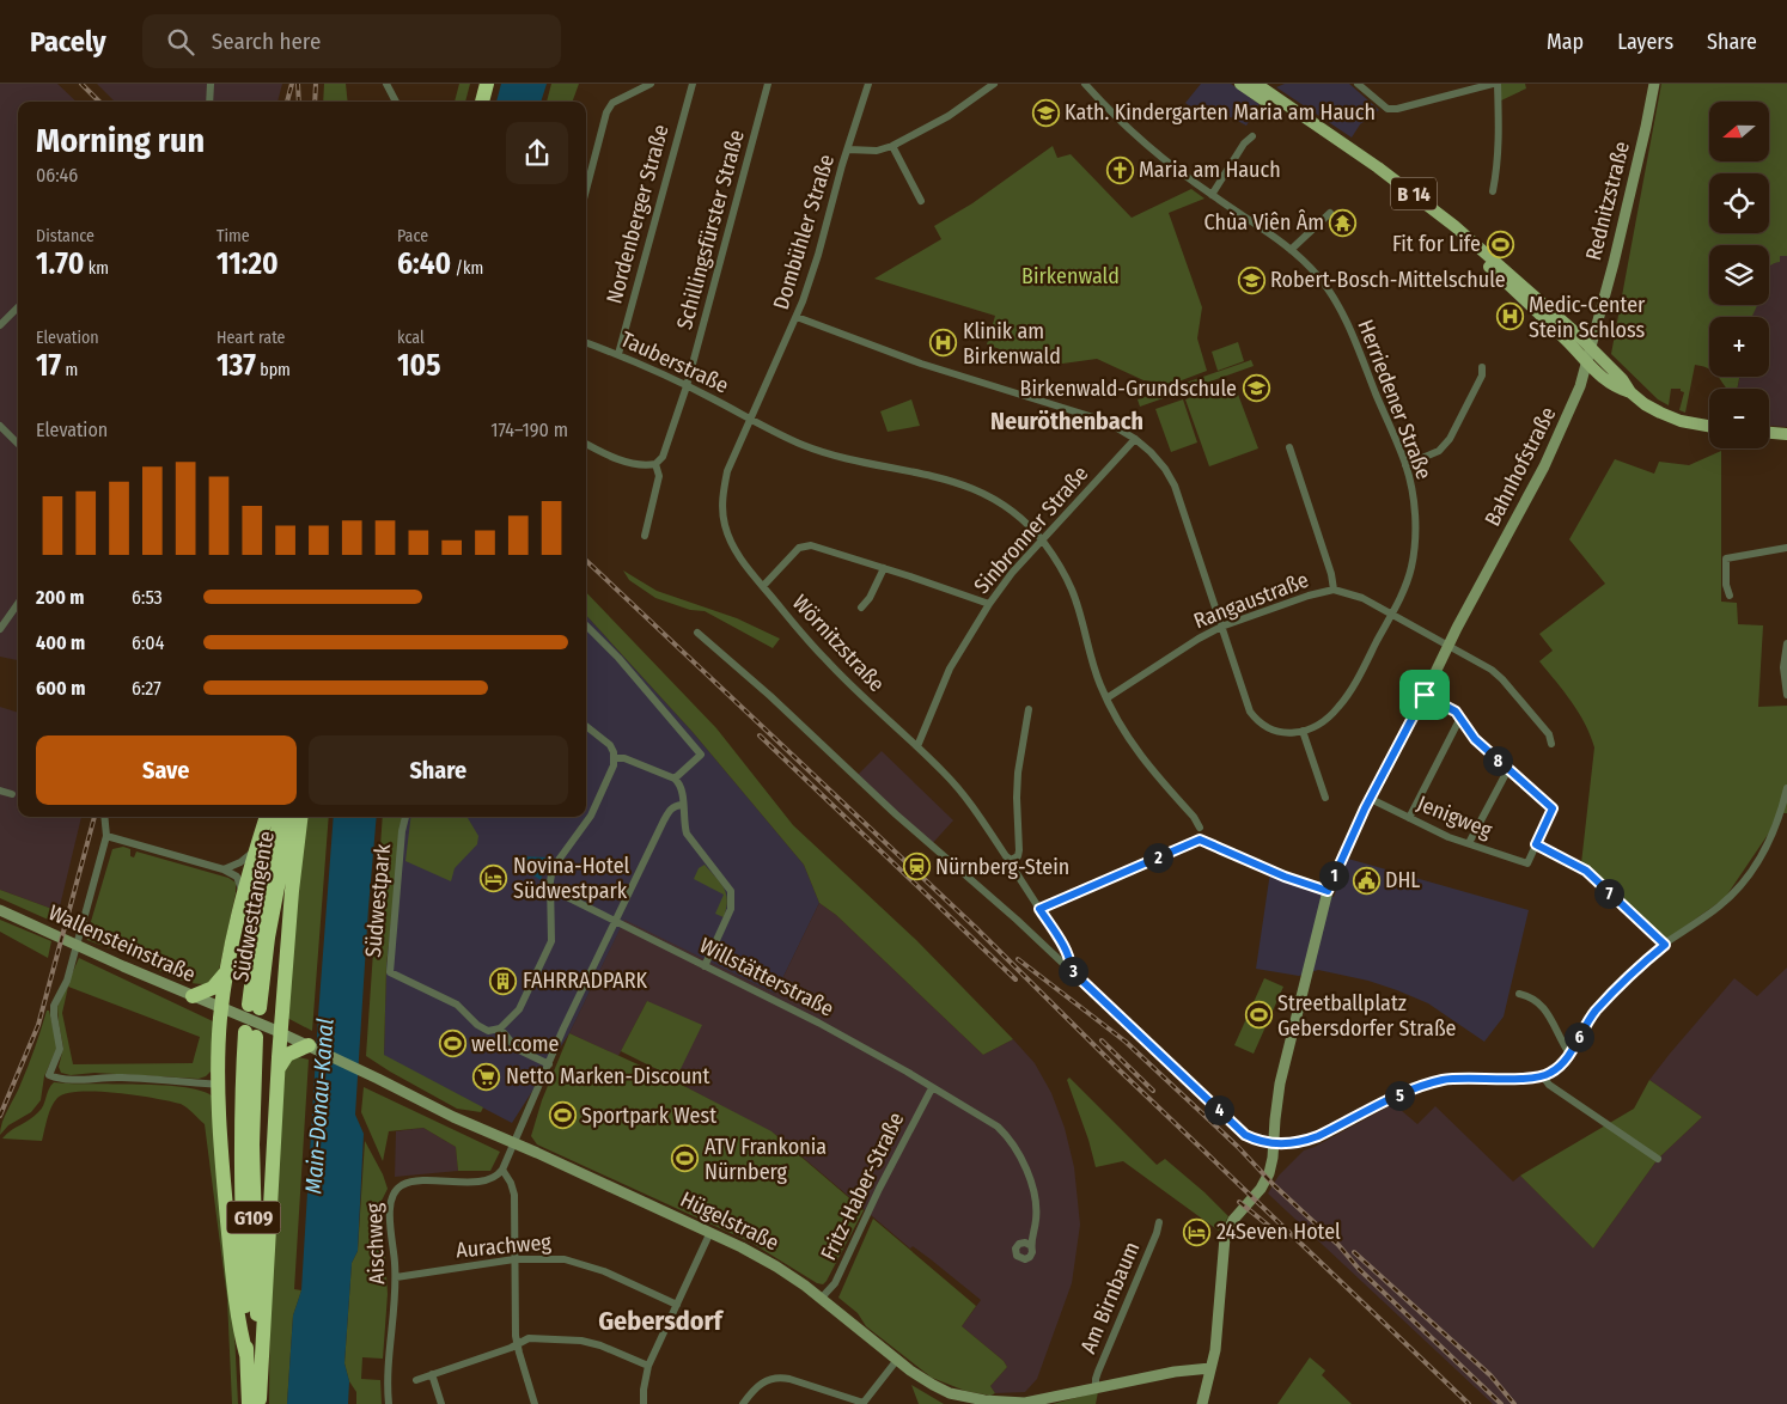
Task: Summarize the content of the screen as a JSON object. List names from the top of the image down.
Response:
{
  "streets": {
    "highway": ["Südwesttangente", "G109"],
    "main road": [
      "B 14",
      "Rednitzstraße",
      "Bahnhofstraße",
      "Wallensteinstraße",
      "Hügelstraße"
    ],
    "street": [
      "Nordenberger Straße",
      "Schillingsfürster Straße",
      "Dombühler Straße",
      "Tauberstraße",
      "Herriedener Straße",
      "Sinbronner Straße",
      "Rangaustraße",
      "Wörnitzstraße",
      "Jenigweg",
      "Südwestpark",
      "Willstätterstraße",
      "Fritz-Haber-Straße",
      "Aischweg",
      "Aurachweg",
      "Am Birnbaum"
    ]
  },
  "crossings": [
    ["B 14", "Rednitzstraße"],
    ["B 14", "Bahnhofstraße"],
    ["Rednitzstraße", "Bahnhofstraße"],
    ["Nordenberger Straße", "Tauberstraße"],
    ["Schillingsfürster Straße", "Tauberstraße"],
    ["Dombühler Straße", "Tauberstraße"],
    ["Dombühler Straße", "Wörnitzstraße"],
    ["Tauberstraße", "Sinbronner Straße"],
    ["Tauberstraße", "Rangaustraße"],
    ["Tauberstraße", "Wörnitzstraße"],
    ["Herriedener Straße", "Rangaustraße"],
    ["Bahnhofstraße", "Rangaustraße"],
    ["Bahnhofstraße", "Jenigweg"],
    ["Bahnhofstraße", "Hügelstraße"],
    ["Sinbronner Straße", "Wörnitzstraße"],
    ["Wallensteinstraße", "Hügelstraße"],
    ["Willstätterstraße", "Fritz-Haber-Straße"],
    ["Fritz-Haber-Straße", "Hügelstraße"],
    ["Hügelstraße", "Am Birnbaum"],
    ["Aischweg", "Aurachweg"]
  ],
  "districts": ["Neuröthenbach", "Gebersdorf"],
  "water": ["Main-Donau-Kanal"],
  "parks": ["Birkenwald"],
  "places": {
    "school or university": ["Kath. Kindergarten Maria am Hauch", "Robert-Bosch-Mittelschule", "Birkenwald-Grundschule"],
    "church": ["Maria am Hauch"],
    "temple": ["Chùa Viên Âm"],
    "sports": [
      "Fit for Life",
      "Streetballplatz Gebersdorfer Straße",
      "well.come",
      "Sportpark West",
      "ATV Frankonia Nürnberg"
    ],
    "hospital": ["Medic-Center Stein Schloss", "Klinik am Birkenwald"],
    "station": ["Nürnberg-Stein"],
    "hotel": ["Novina-Hotel Südwestpark", "24Seven Hotel"],
    "public building": ["DHL"],
    "building": ["FAHRRADPARK"],
    "supermarket": ["Netto Marken-Discount"]
  },
  "north": "left",
  "page": {
    "header": "Pacely",
    "search": "Search here",
    "nav": ["Map", "Layers", "Share"],
    "map_buttons": ["+", "−"],
    "heading": ["Morning run", "06:46"],
    "stats": [
      ["Distance", "1.70 km"],
      ["Time", "11:20"],
      ["Pace", "6:40 /km"],
      ["Elevation", "17 m"],
      ["Heart rate", "137 bpm"],
      ["kcal", "105"]
    ],
    "chart": ["Elevation", "174–190 m"],
    "list": [
      {
        "name": "200 m",
        "note": "6:53"
      },
      {
        "name": "400 m",
        "note": "6:04"
      },
      {
        "name": "600 m",
        "note": "6:27"
      }
    ],
    "buttons": ["Save", "Share"],
    "pins": [
      "8",
      "2",
      "1",
      "7",
      "3",
      "6",
      "5",
      "4"
    ]
  }
}
